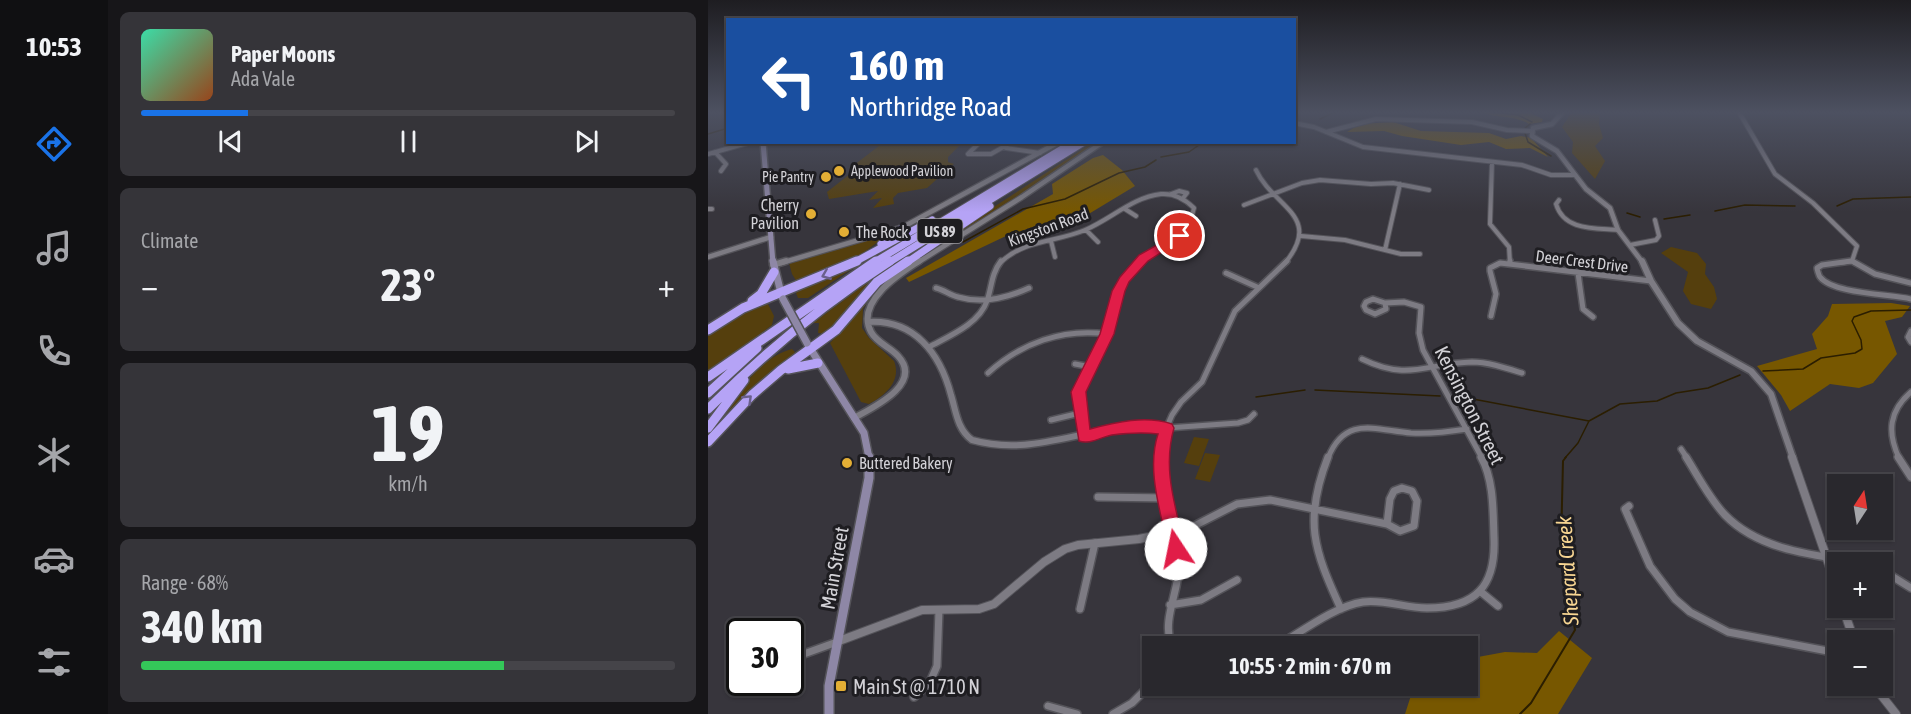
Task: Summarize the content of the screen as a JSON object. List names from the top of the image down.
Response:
{
  "streets": {
    "highway": ["US 89"],
    "main road": ["Main Street"],
    "street": ["Kingston Road", "Deer Crest Drive", "Kensington Street"]
  },
  "water": ["Shepard Creek"],
  "places": {
    "other": [
      "Applewood Pavilion",
      "Pie Pantry",
      "Cherry Pavilion",
      "The Rock",
      "Buttered Bakery"
    ],
    "transit": ["Main St @ 1710 N"]
  },
  "north": "top",
  "page": {
    "tabs": "10:53",
    "turn": ["160 m", "Northridge Road"],
    "song": ["Paper Moons", "Ada Vale"],
    "tile": [
      "Climate",
      ["19", "km/h"],
      ["Range · 68%", "340 km"]
    ],
    "heat": ["−", "23°", "+"],
    "map_buttons": ["+", "−"],
    "limit": "30",
    "trip": "10:55 · 2 min · 670 m"
  }
}
